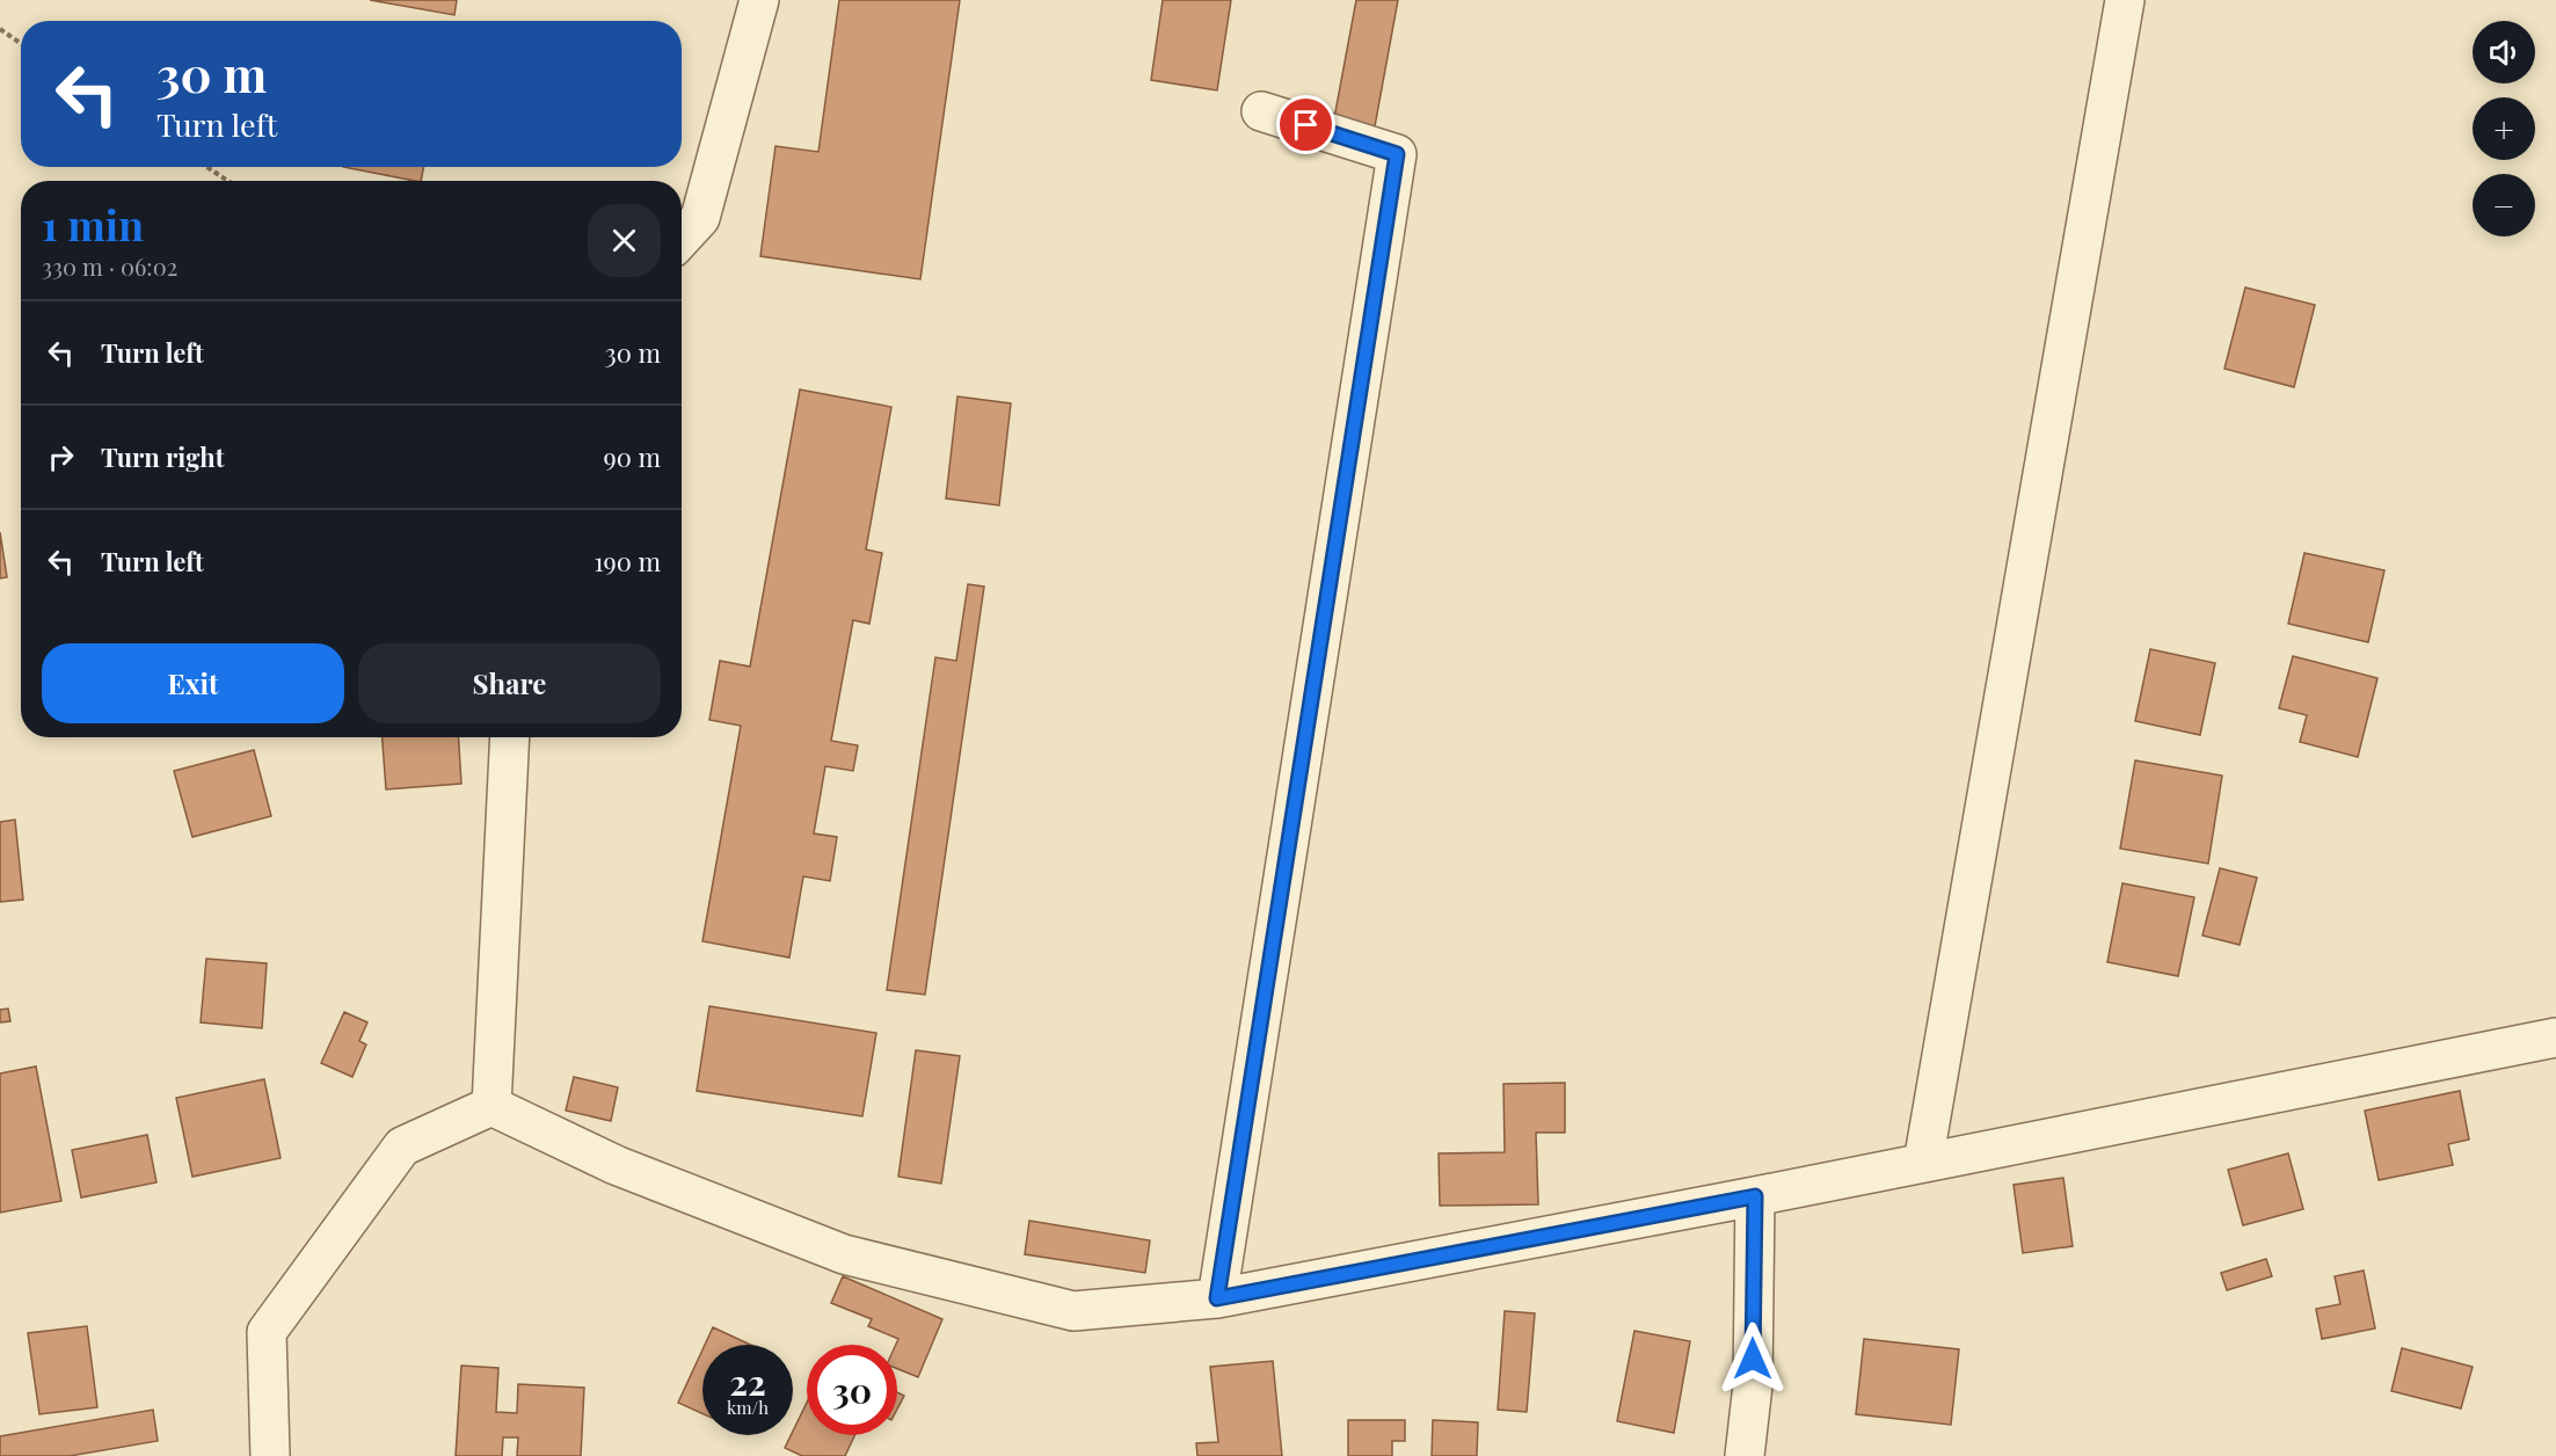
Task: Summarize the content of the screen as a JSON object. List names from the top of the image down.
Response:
{
  "page": {
    "map_buttons": ["+", "−"],
    "turn": ["30 m", "Turn left"],
    "heading": ["1 min", "330 m · 06:02"],
    "list": [
      {
        "name": "Turn left",
        "value": "30 m"
      },
      {
        "name": "Turn right",
        "value": "90 m"
      },
      {
        "name": "Turn left",
        "value": "190 m"
      }
    ],
    "buttons": ["Exit", "Share"],
    "speed": "22 km/h",
    "limit": "30"
  }
}
